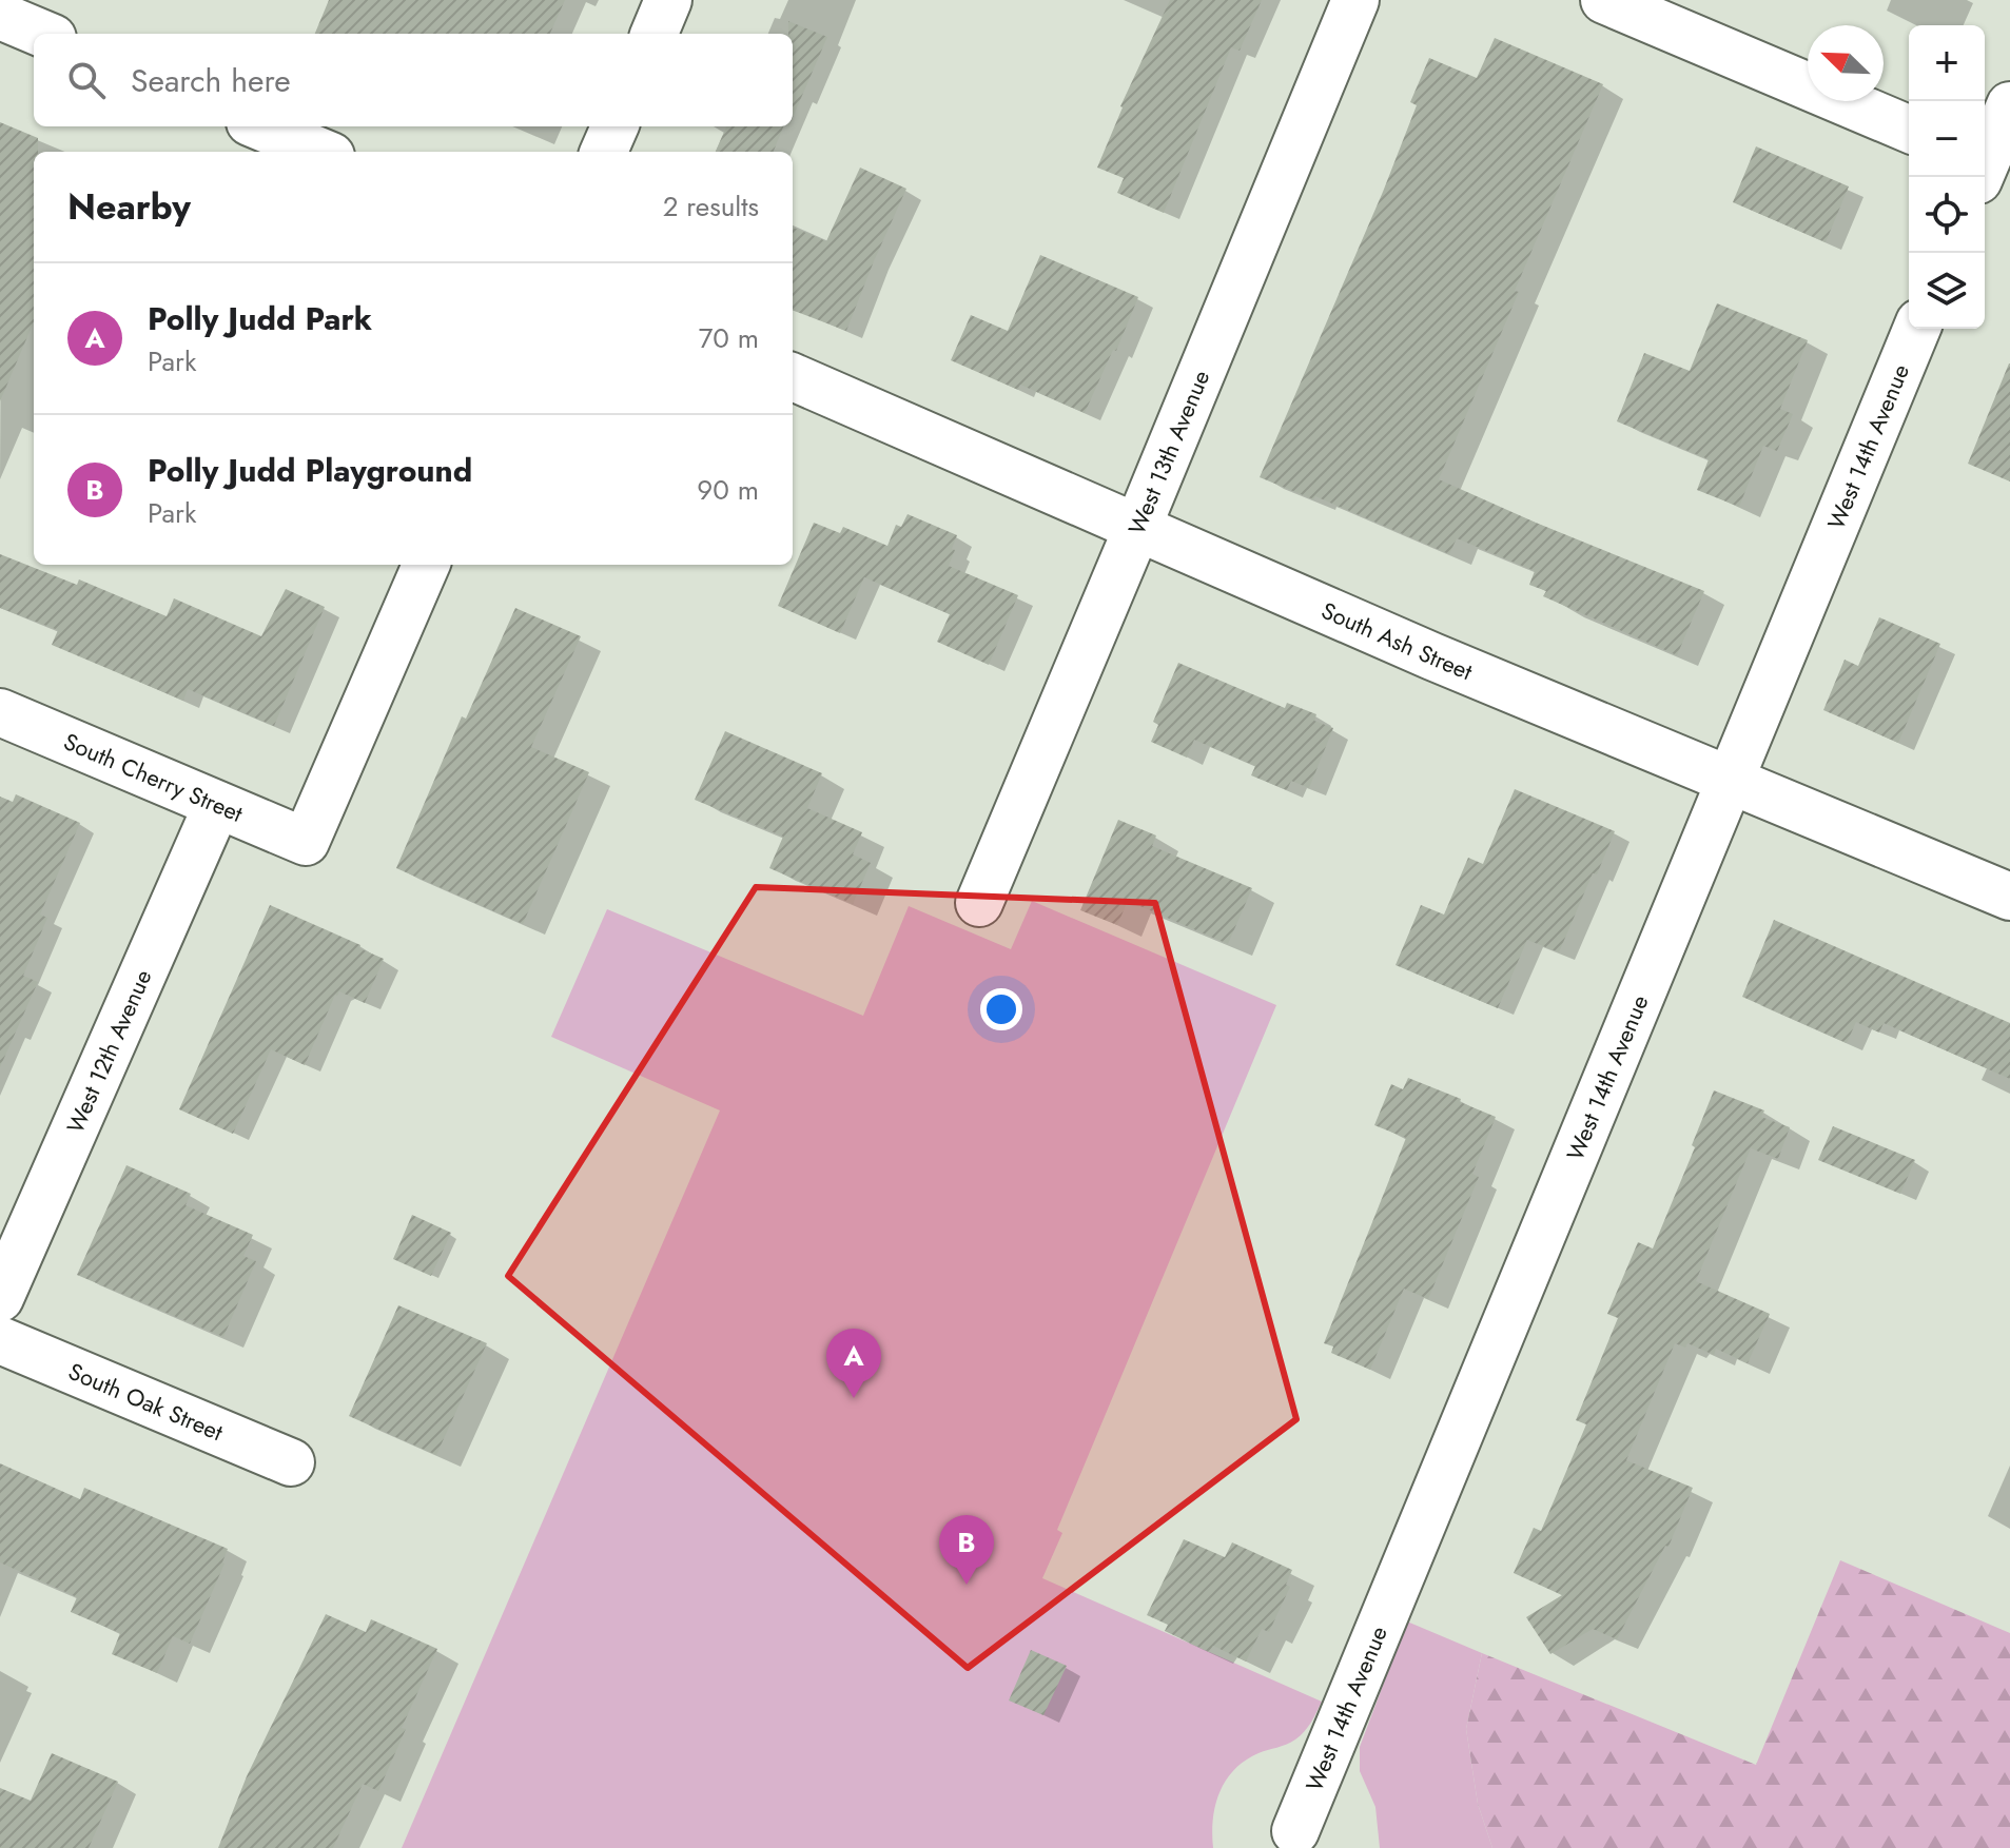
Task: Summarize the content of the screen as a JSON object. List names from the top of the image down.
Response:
{
  "streets": {
    "street": [
      "West 14th Avenue",
      "West 13th Avenue",
      "South Ash Street",
      "South Cherry Street",
      "West 12th Avenue",
      "South Oak Street"
    ]
  },
  "crossings": [
    ["West 14th Avenue", "South Ash Street"],
    ["West 13th Avenue", "South Ash Street"],
    ["South Cherry Street", "West 12th Avenue"]
  ],
  "north": "top left",
  "page": {
    "map_buttons": ["+", "−"],
    "search": "Search here",
    "heading": ["Nearby", "2 results"],
    "list": [
      {
        "mark": "A",
        "name": "Polly Judd Park",
        "note": "Park",
        "value": "70 m"
      },
      {
        "mark": "B",
        "name": "Polly Judd Playground",
        "note": "Park",
        "value": "90 m"
      }
    ],
    "pins": ["A", "B"]
  }
}
